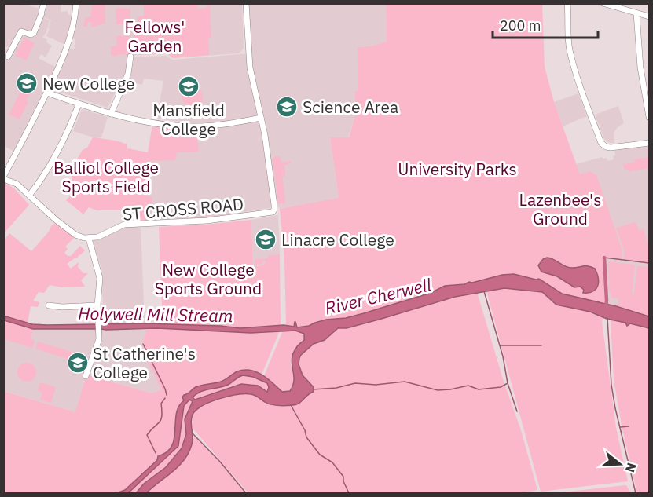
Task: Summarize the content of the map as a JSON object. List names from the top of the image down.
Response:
{
  "streets": {
    "street": ["ST CROSS ROAD"]
  },
  "water": ["River Cherwell", "Holywell Mill Stream"],
  "parks": [
    "Fellows' Garden",
    "Balliol College Sports Field",
    "University Parks",
    "Lazenbee's Ground",
    "New College Sports Ground"
  ],
  "places": {
    "school or university": [
      "New College",
      "Mansfield College",
      "Science Area",
      "Linacre College",
      "St Catherine's College"
    ]
  },
  "scale_bar": "200 m",
  "north": "right"
}
